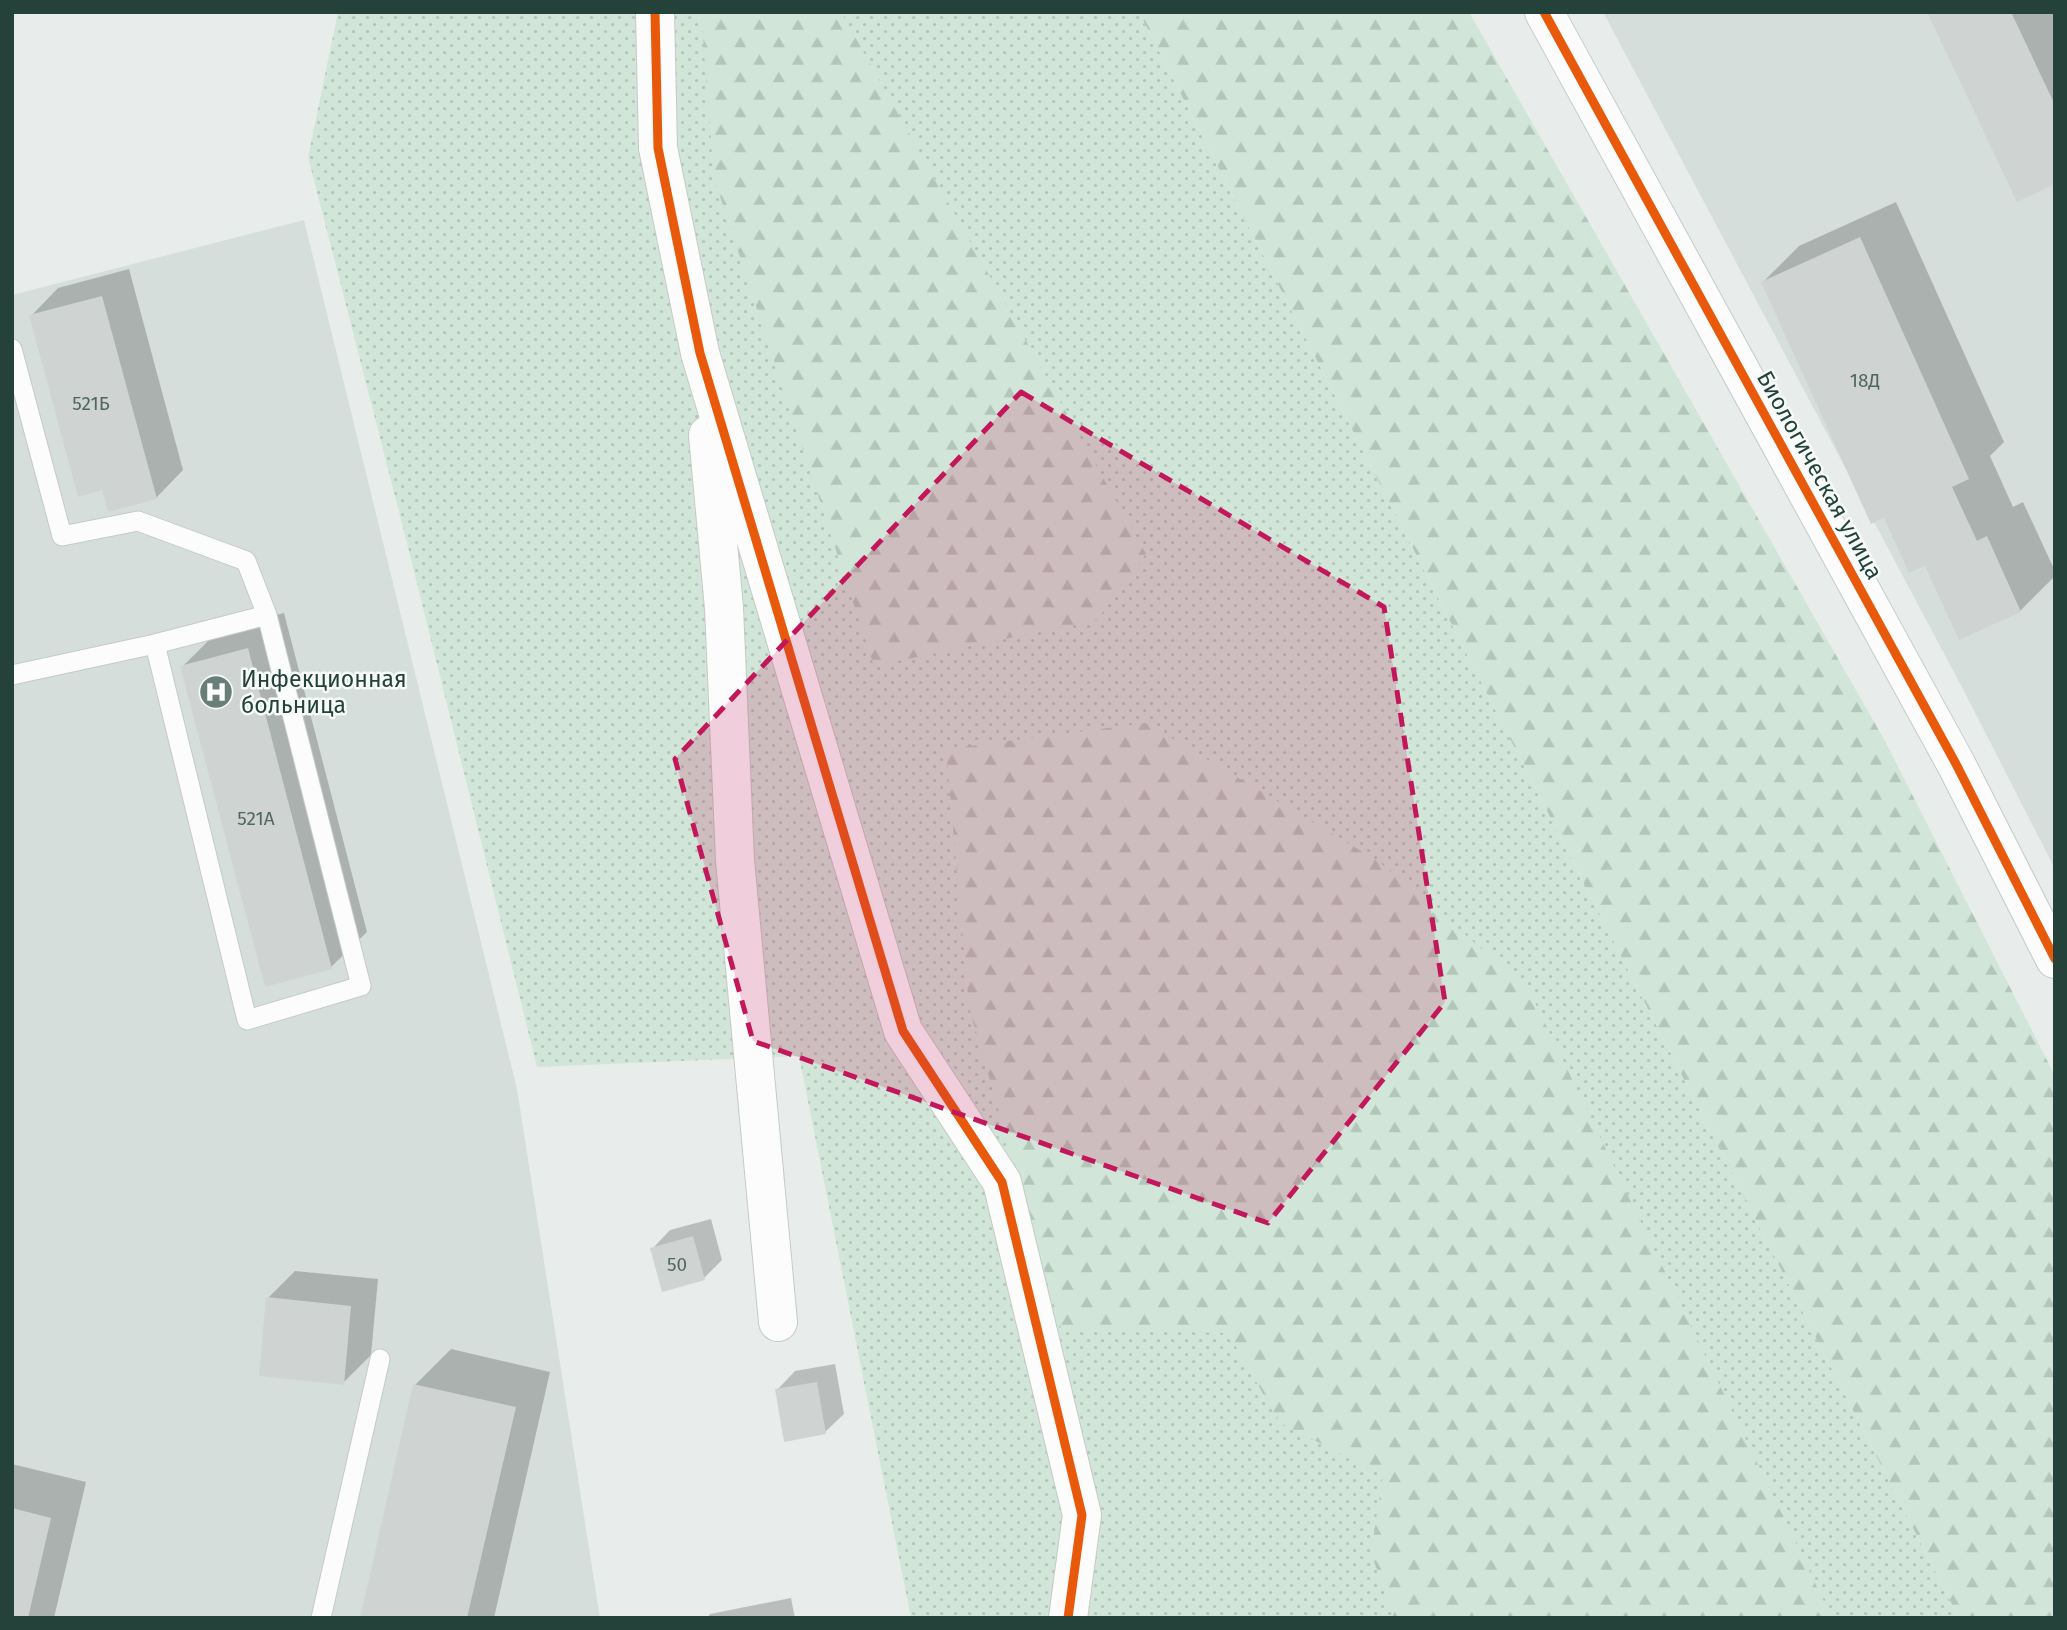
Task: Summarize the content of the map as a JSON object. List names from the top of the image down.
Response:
{
  "streets": {
    "street": ["Биологическая улица"]
  },
  "places": {
    "hospital": ["Инфекционная больница"]
  },
  "house_numbers": [
    "18Д",
    "521Б",
    "521А",
    "50"
  ]
}
